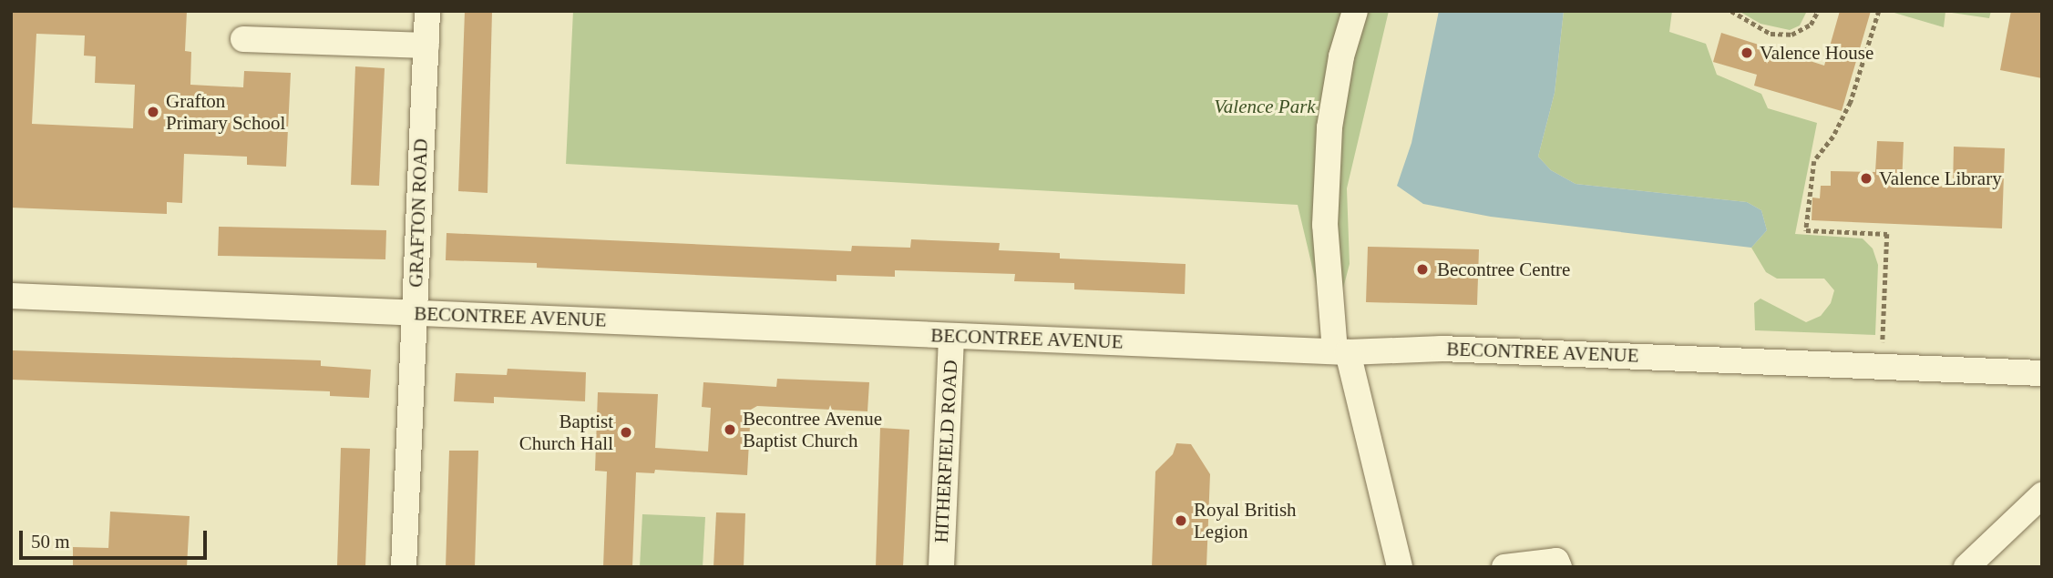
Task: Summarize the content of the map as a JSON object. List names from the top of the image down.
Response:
{
  "streets": {
    "street": ["GRAFTON ROAD", "BECONTREE AVENUE", "HITHERFIELD ROAD"]
  },
  "crossings": [
    ["GRAFTON ROAD", "BECONTREE AVENUE"],
    ["BECONTREE AVENUE", "HITHERFIELD ROAD"]
  ],
  "parks": ["Valence Park"],
  "places": [
    "Valence House",
    "Grafton Primary School",
    "Valence Library",
    "Becontree Centre",
    "Becontree Avenue Baptist Church",
    "Baptist Church Hall",
    "Royal British Legion"
  ],
  "scale_bar": "50 m"
}
